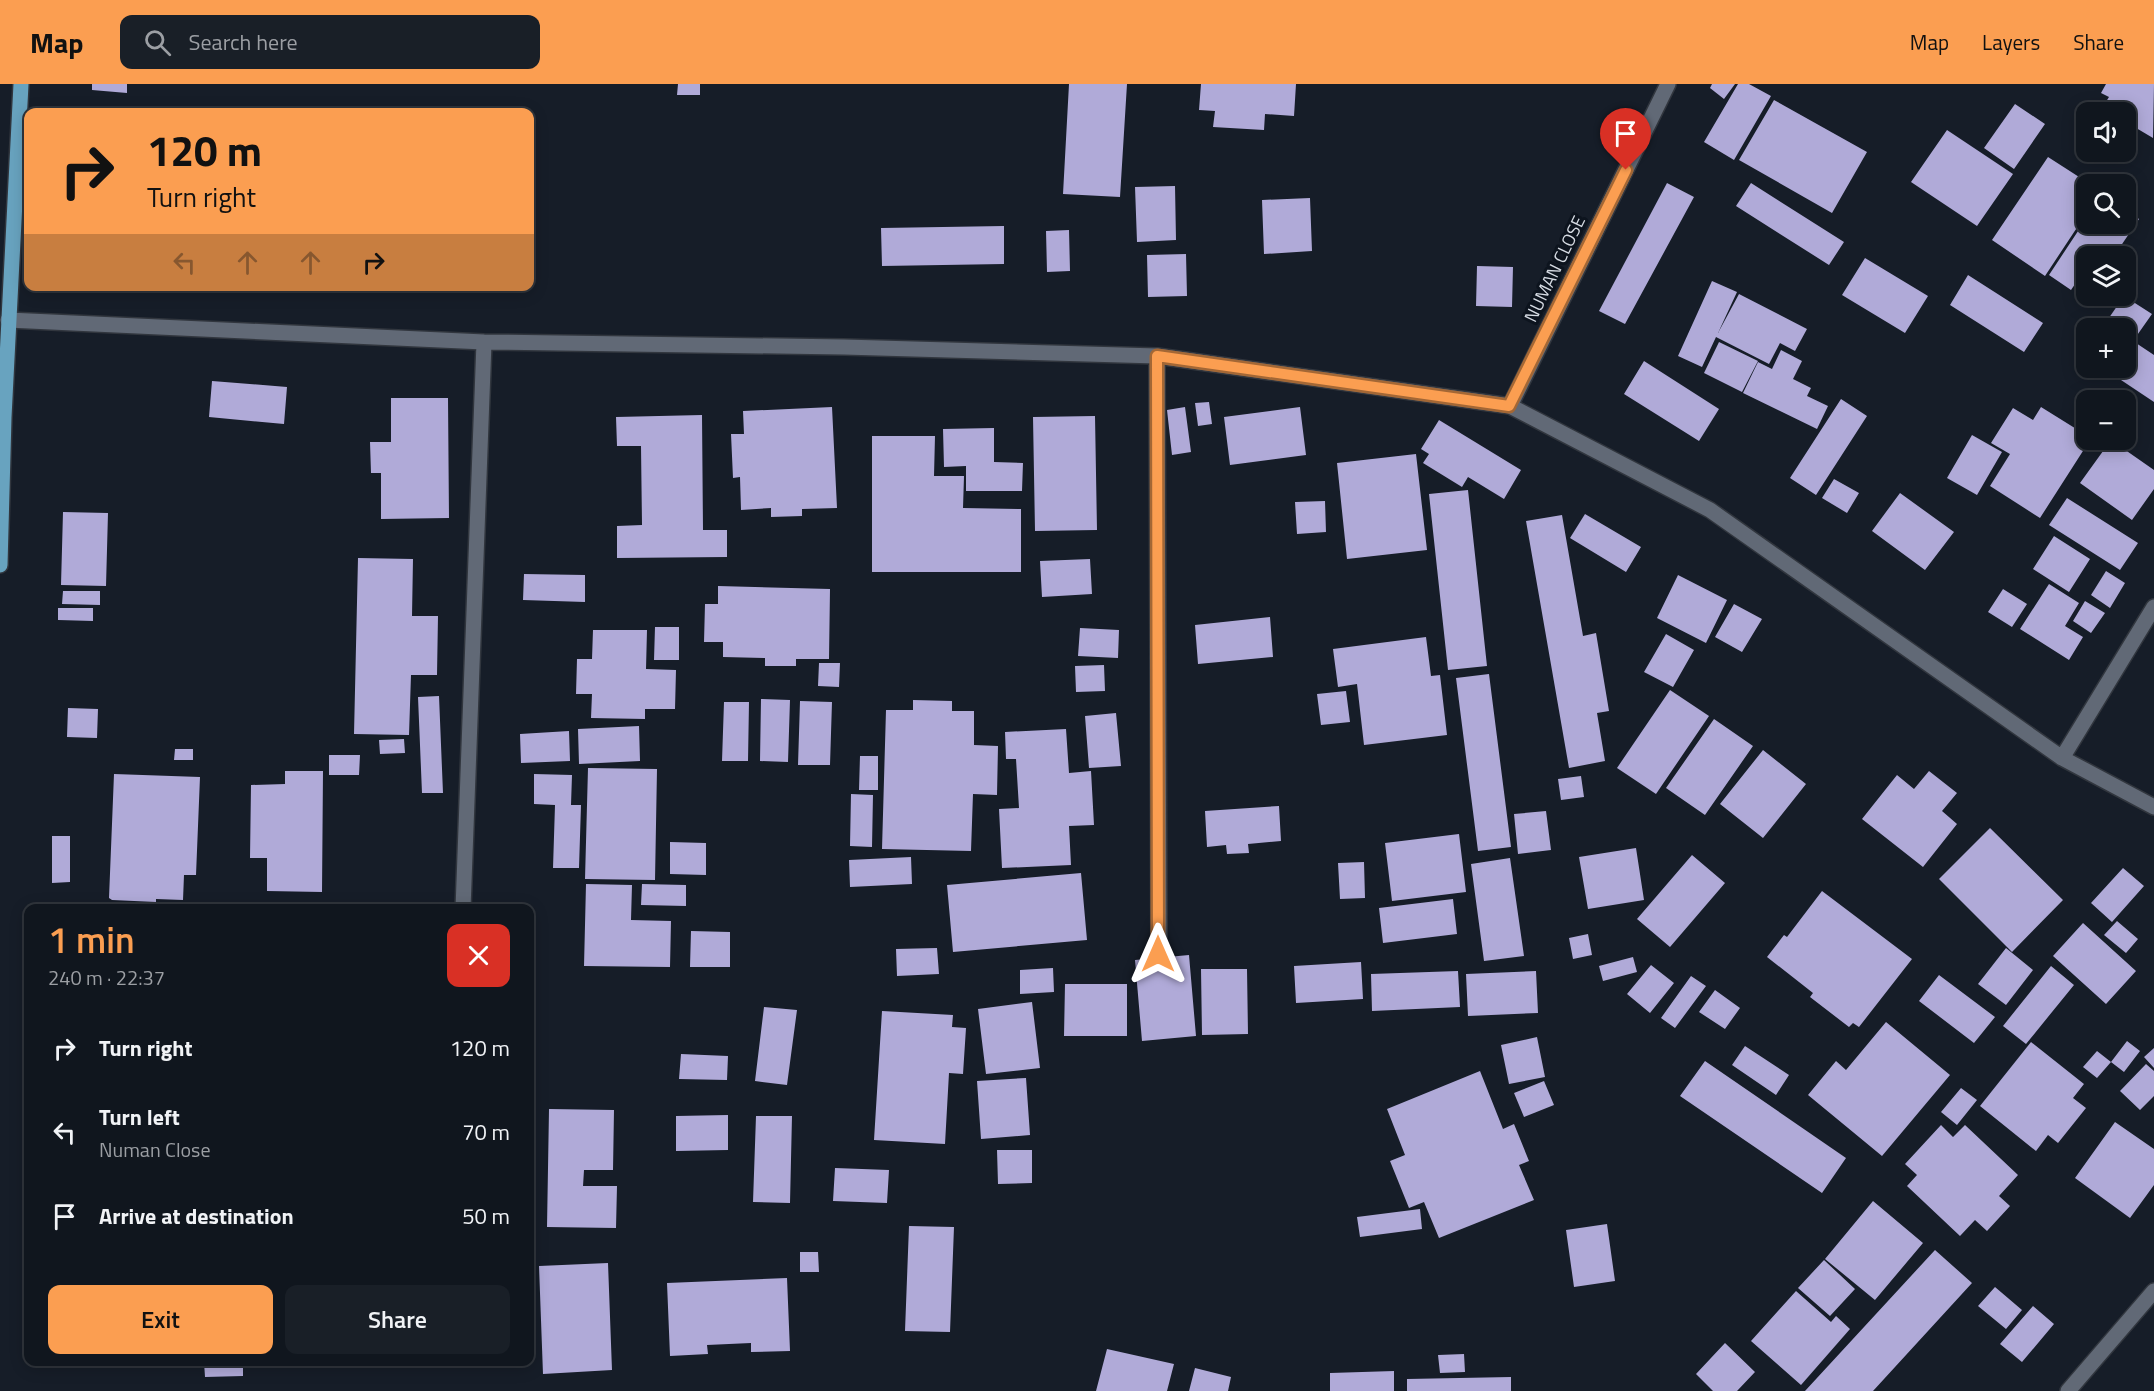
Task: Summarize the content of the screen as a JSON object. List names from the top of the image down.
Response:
{
  "streets": {
    "street": ["NUMAN CLOSE"]
  },
  "page": {
    "header": "Map",
    "search": "Search here",
    "nav": ["Map", "Layers", "Share"],
    "map_buttons": ["+", "−"],
    "turn": ["120 m", "Turn right"],
    "heading": ["1 min", "240 m · 22:37"],
    "list": [
      {
        "name": "Turn right",
        "value": "120 m"
      },
      {
        "name": "Turn left",
        "note": "Numan Close",
        "value": "70 m"
      },
      {
        "name": "Arrive at destination",
        "value": "50 m"
      }
    ],
    "buttons": ["Exit", "Share"]
  }
}
